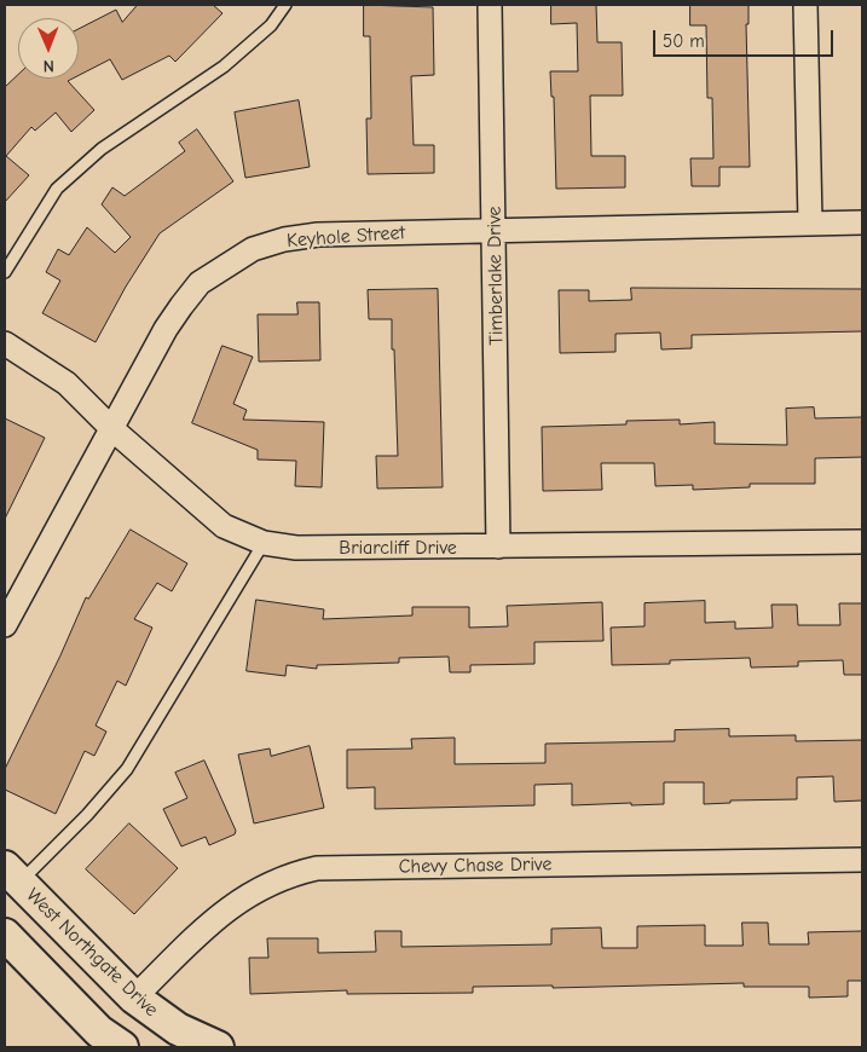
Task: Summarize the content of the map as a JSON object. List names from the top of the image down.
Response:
{
  "streets": {
    "main road": ["West Northgate Drive"],
    "street": [
      "Keyhole Street",
      "Timberlake Drive",
      "Briarcliff Drive",
      "Chevy Chase Drive"
    ]
  },
  "crossings": [
    ["Keyhole Street", "Timberlake Drive"],
    ["Keyhole Street", "Briarcliff Drive"],
    ["Timberlake Drive", "Briarcliff Drive"],
    ["Chevy Chase Drive", "West Northgate Drive"]
  ],
  "scale_bar": "50 m",
  "north": "bottom"
}
